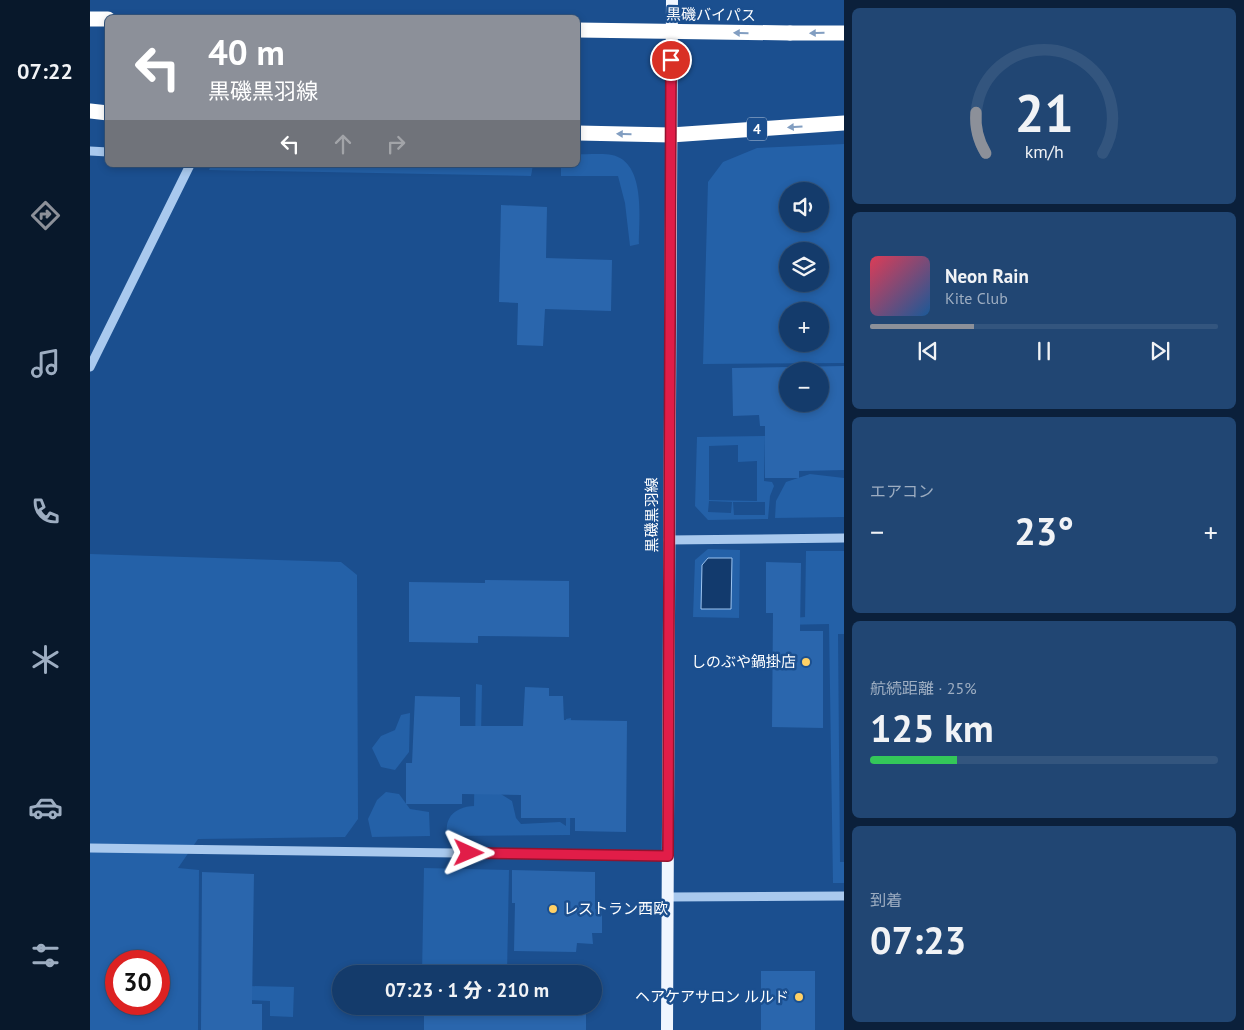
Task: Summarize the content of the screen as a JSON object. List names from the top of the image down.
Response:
{
  "streets": {
    "highway": ["黒磯バイパス", "4"],
    "main road": ["黒磯黒羽線"]
  },
  "crossings": [
    ["4", "黒磯黒羽線"]
  ],
  "places": ["しのぶや鍋掛店", "レストラン西欧", "ヘアケアサロン ルルド"],
  "page": {
    "tabs": "07:22",
    "turn": ["40 m", "黒磯黒羽線"],
    "map_buttons": ["+", "−"],
    "song": ["Neon Rain", "Kite Club"],
    "tile": [
      "エアコン",
      ["航続距離 · 25%", "125 km"],
      ["到着", "07:23"]
    ],
    "heat": ["−", "23°", "+"],
    "limit": "30",
    "trip": "07:23 · 1 分 · 210 m",
    "gauge": ["21", "km/h"]
  }
}
